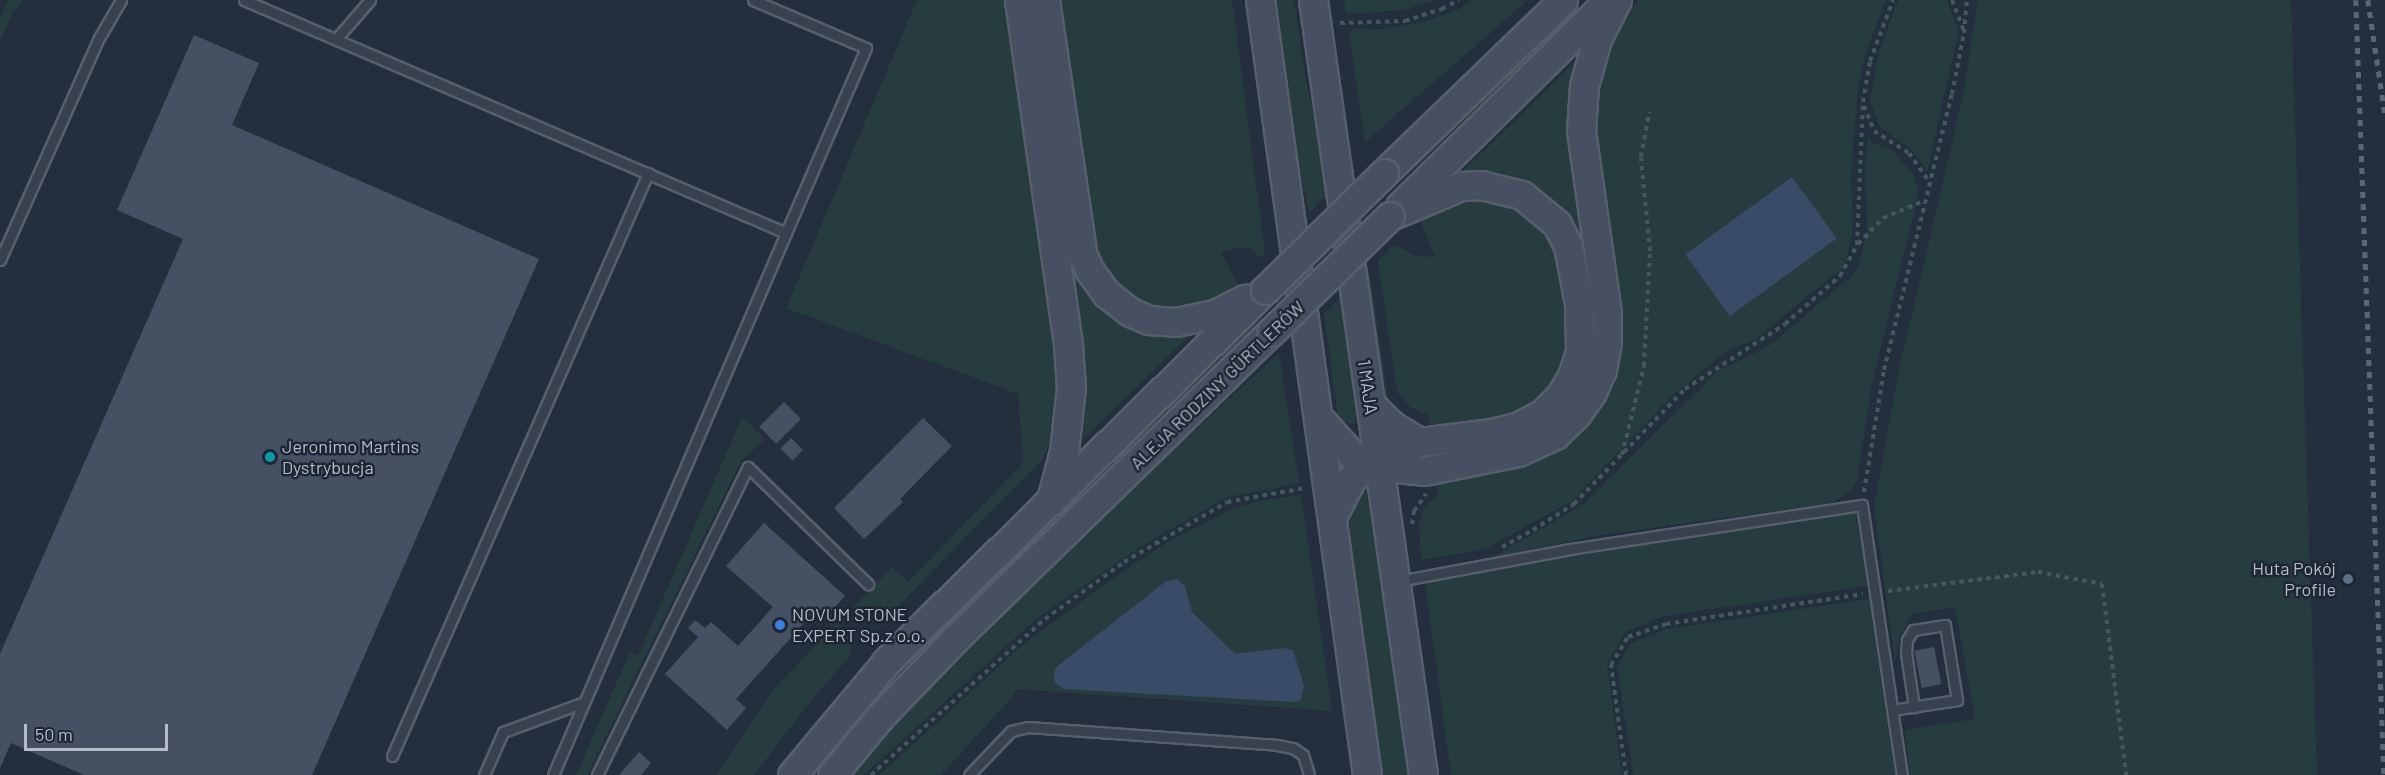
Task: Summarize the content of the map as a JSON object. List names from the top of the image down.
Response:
{
  "streets": {
    "main road": ["ALEJA RODZINY GÜRTLERÓW", "1 MAJA"]
  },
  "places": ["Jeronimo Martins Dystrybucja", "Huta Pokój Profile", "NOVUM STONE EXPERT Sp.z o.o."],
  "scale_bar": "50 m"
}
